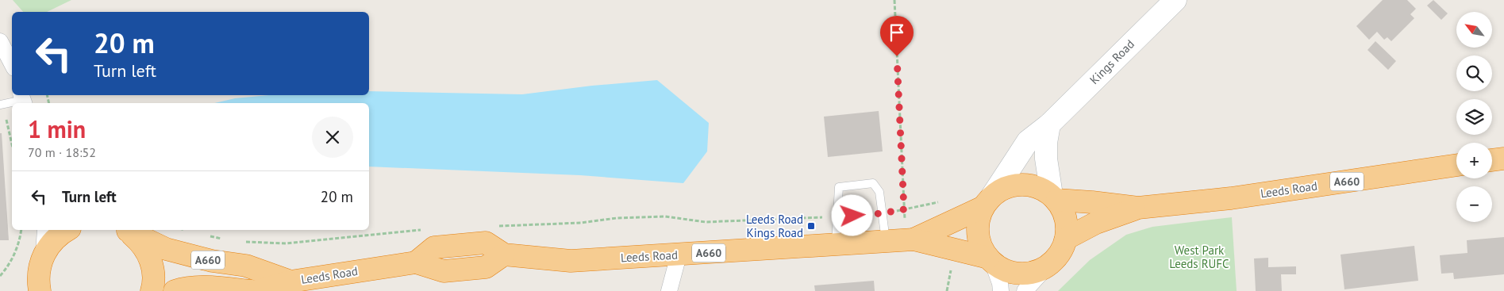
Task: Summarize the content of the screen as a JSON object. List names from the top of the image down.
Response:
{
  "streets": {
    "highway": ["A660", "Leeds Road"],
    "street": ["Kings Road"]
  },
  "crossings": [
    ["Kings Road", "Leeds Road"]
  ],
  "parks": ["West Park Leeds RUFC"],
  "places": {
    "transit": ["Leeds Road Kings Road"]
  },
  "north": "top left",
  "page": {
    "map_buttons": ["+", "−"],
    "turn": ["20 m", "Turn left"],
    "heading": ["1 min", "70 m · 18:52"],
    "list": [
      {
        "name": "Turn left",
        "value": "20 m"
      }
    ]
  }
}
